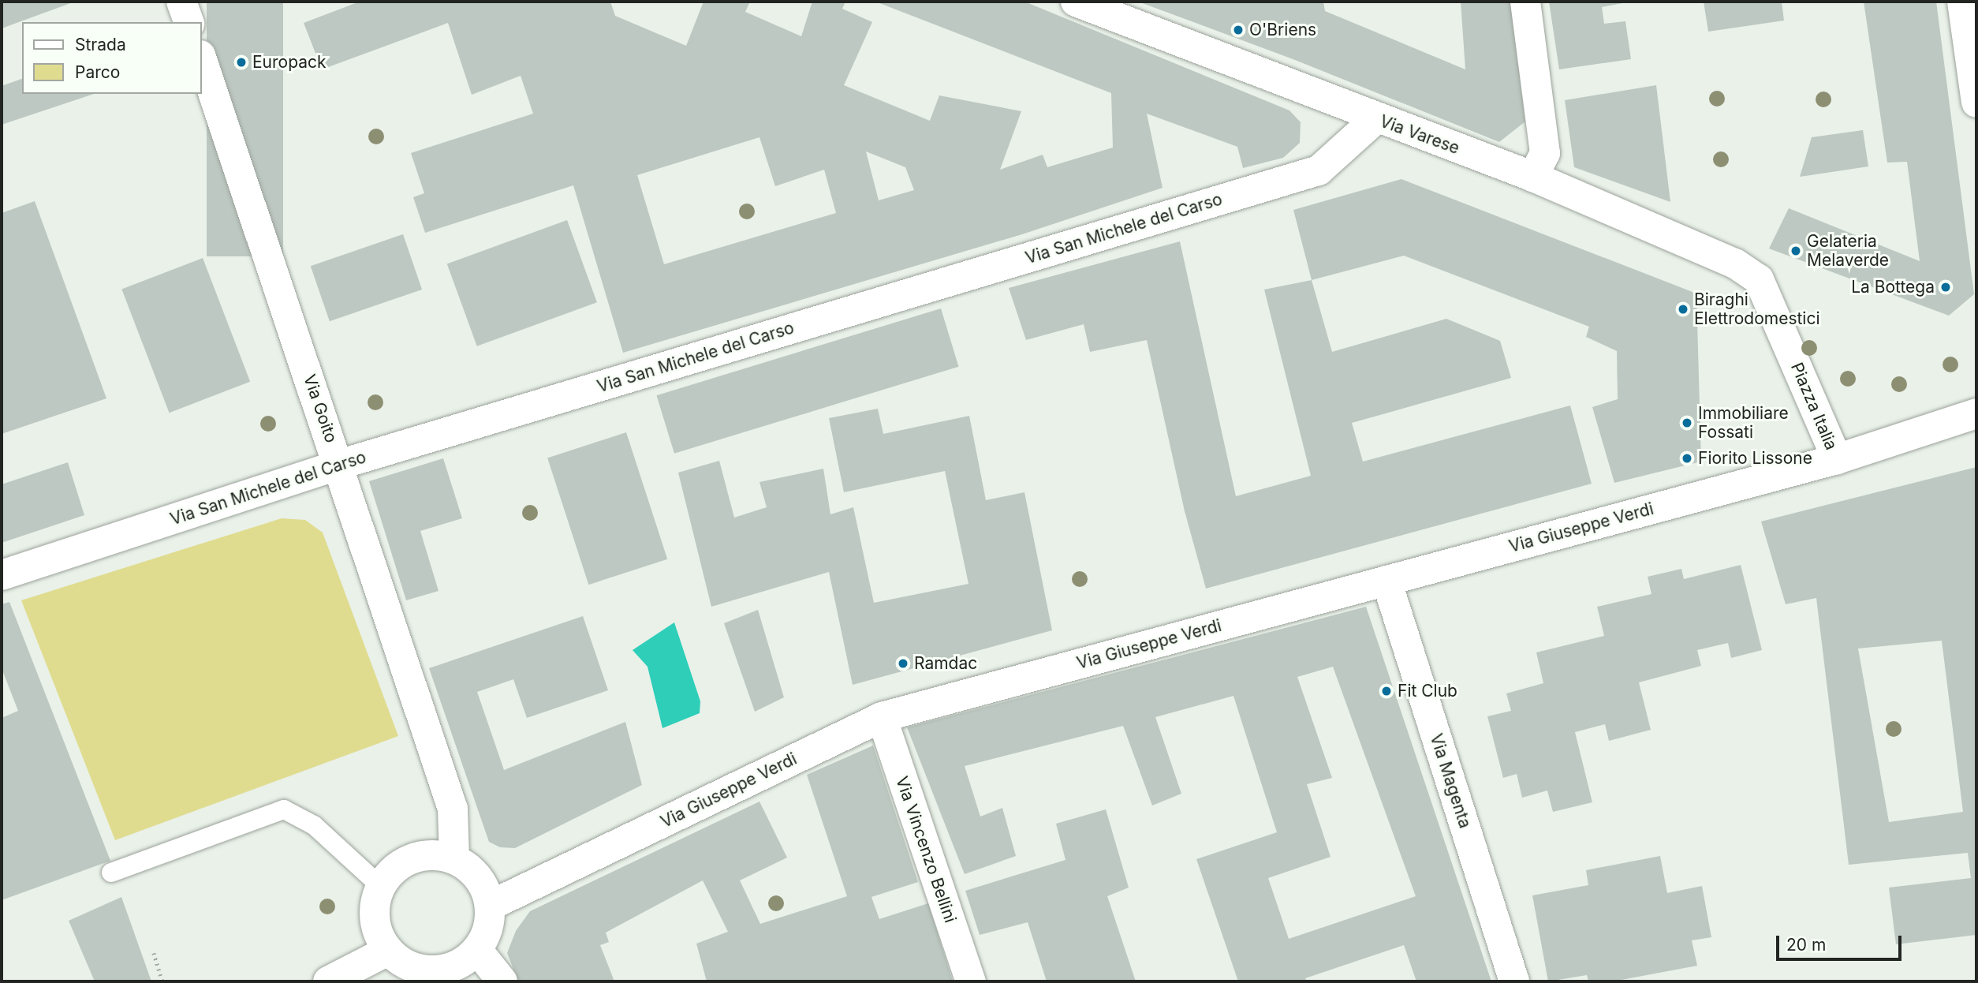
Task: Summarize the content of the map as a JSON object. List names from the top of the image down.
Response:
{
  "streets": {
    "street": [
      "Via Varese",
      "Via San Michele del Carso",
      "Piazza Italia",
      "Via Goito",
      "Via Giuseppe Verdi",
      "Via Magenta",
      "Via Vincenzo Bellini"
    ]
  },
  "crossings": [
    ["Via Varese", "Via San Michele del Carso"],
    ["Via Varese", "Piazza Italia"],
    ["Via San Michele del Carso", "Via Goito"],
    ["Piazza Italia", "Via Giuseppe Verdi"],
    ["Via Goito", "Via Giuseppe Verdi"],
    ["Via Giuseppe Verdi", "Via Magenta"],
    ["Via Giuseppe Verdi", "Via Vincenzo Bellini"]
  ],
  "places": [
    "O'Briens",
    "Europack",
    "Gelateria Melaverde",
    "La Bottega",
    "Biraghi Elettrodomestici",
    "Immobiliare Fossati",
    "Fiorito Lissone",
    "Ramdac",
    "Fit Club"
  ],
  "legend": ["Strada", "Parco"],
  "scale_bar": "20 m"
}
